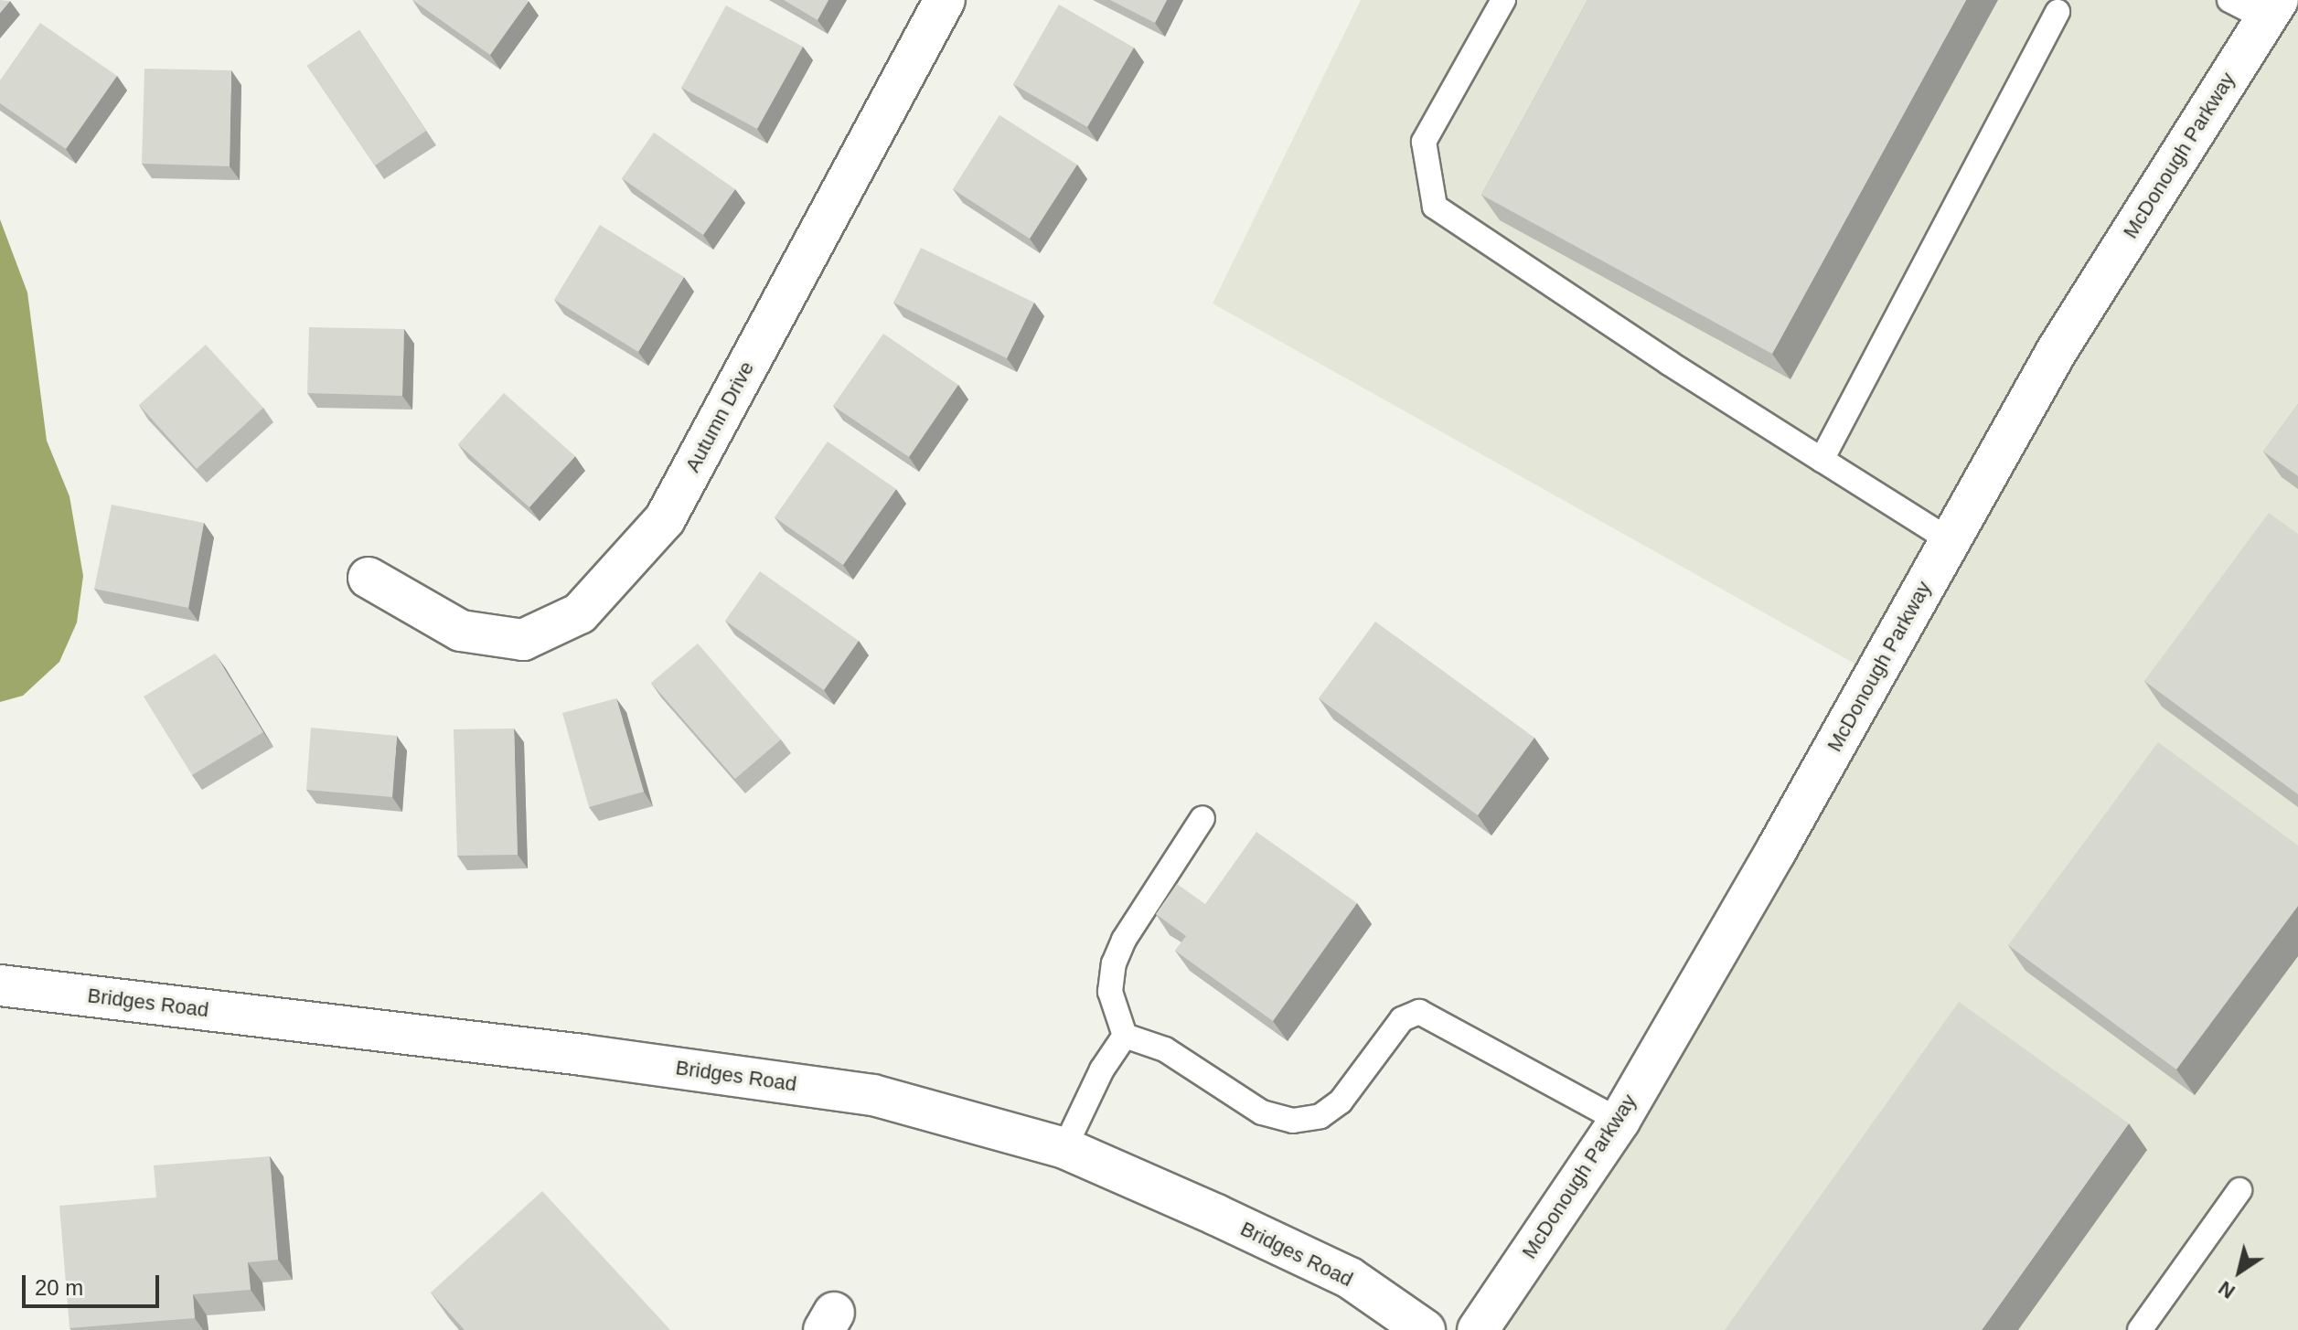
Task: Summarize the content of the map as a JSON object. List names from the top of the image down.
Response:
{
  "streets": {
    "street": ["McDonough Parkway", "Autumn Drive", "Bridges Road"]
  },
  "scale_bar": "20 m",
  "north": "bottom left"
}
